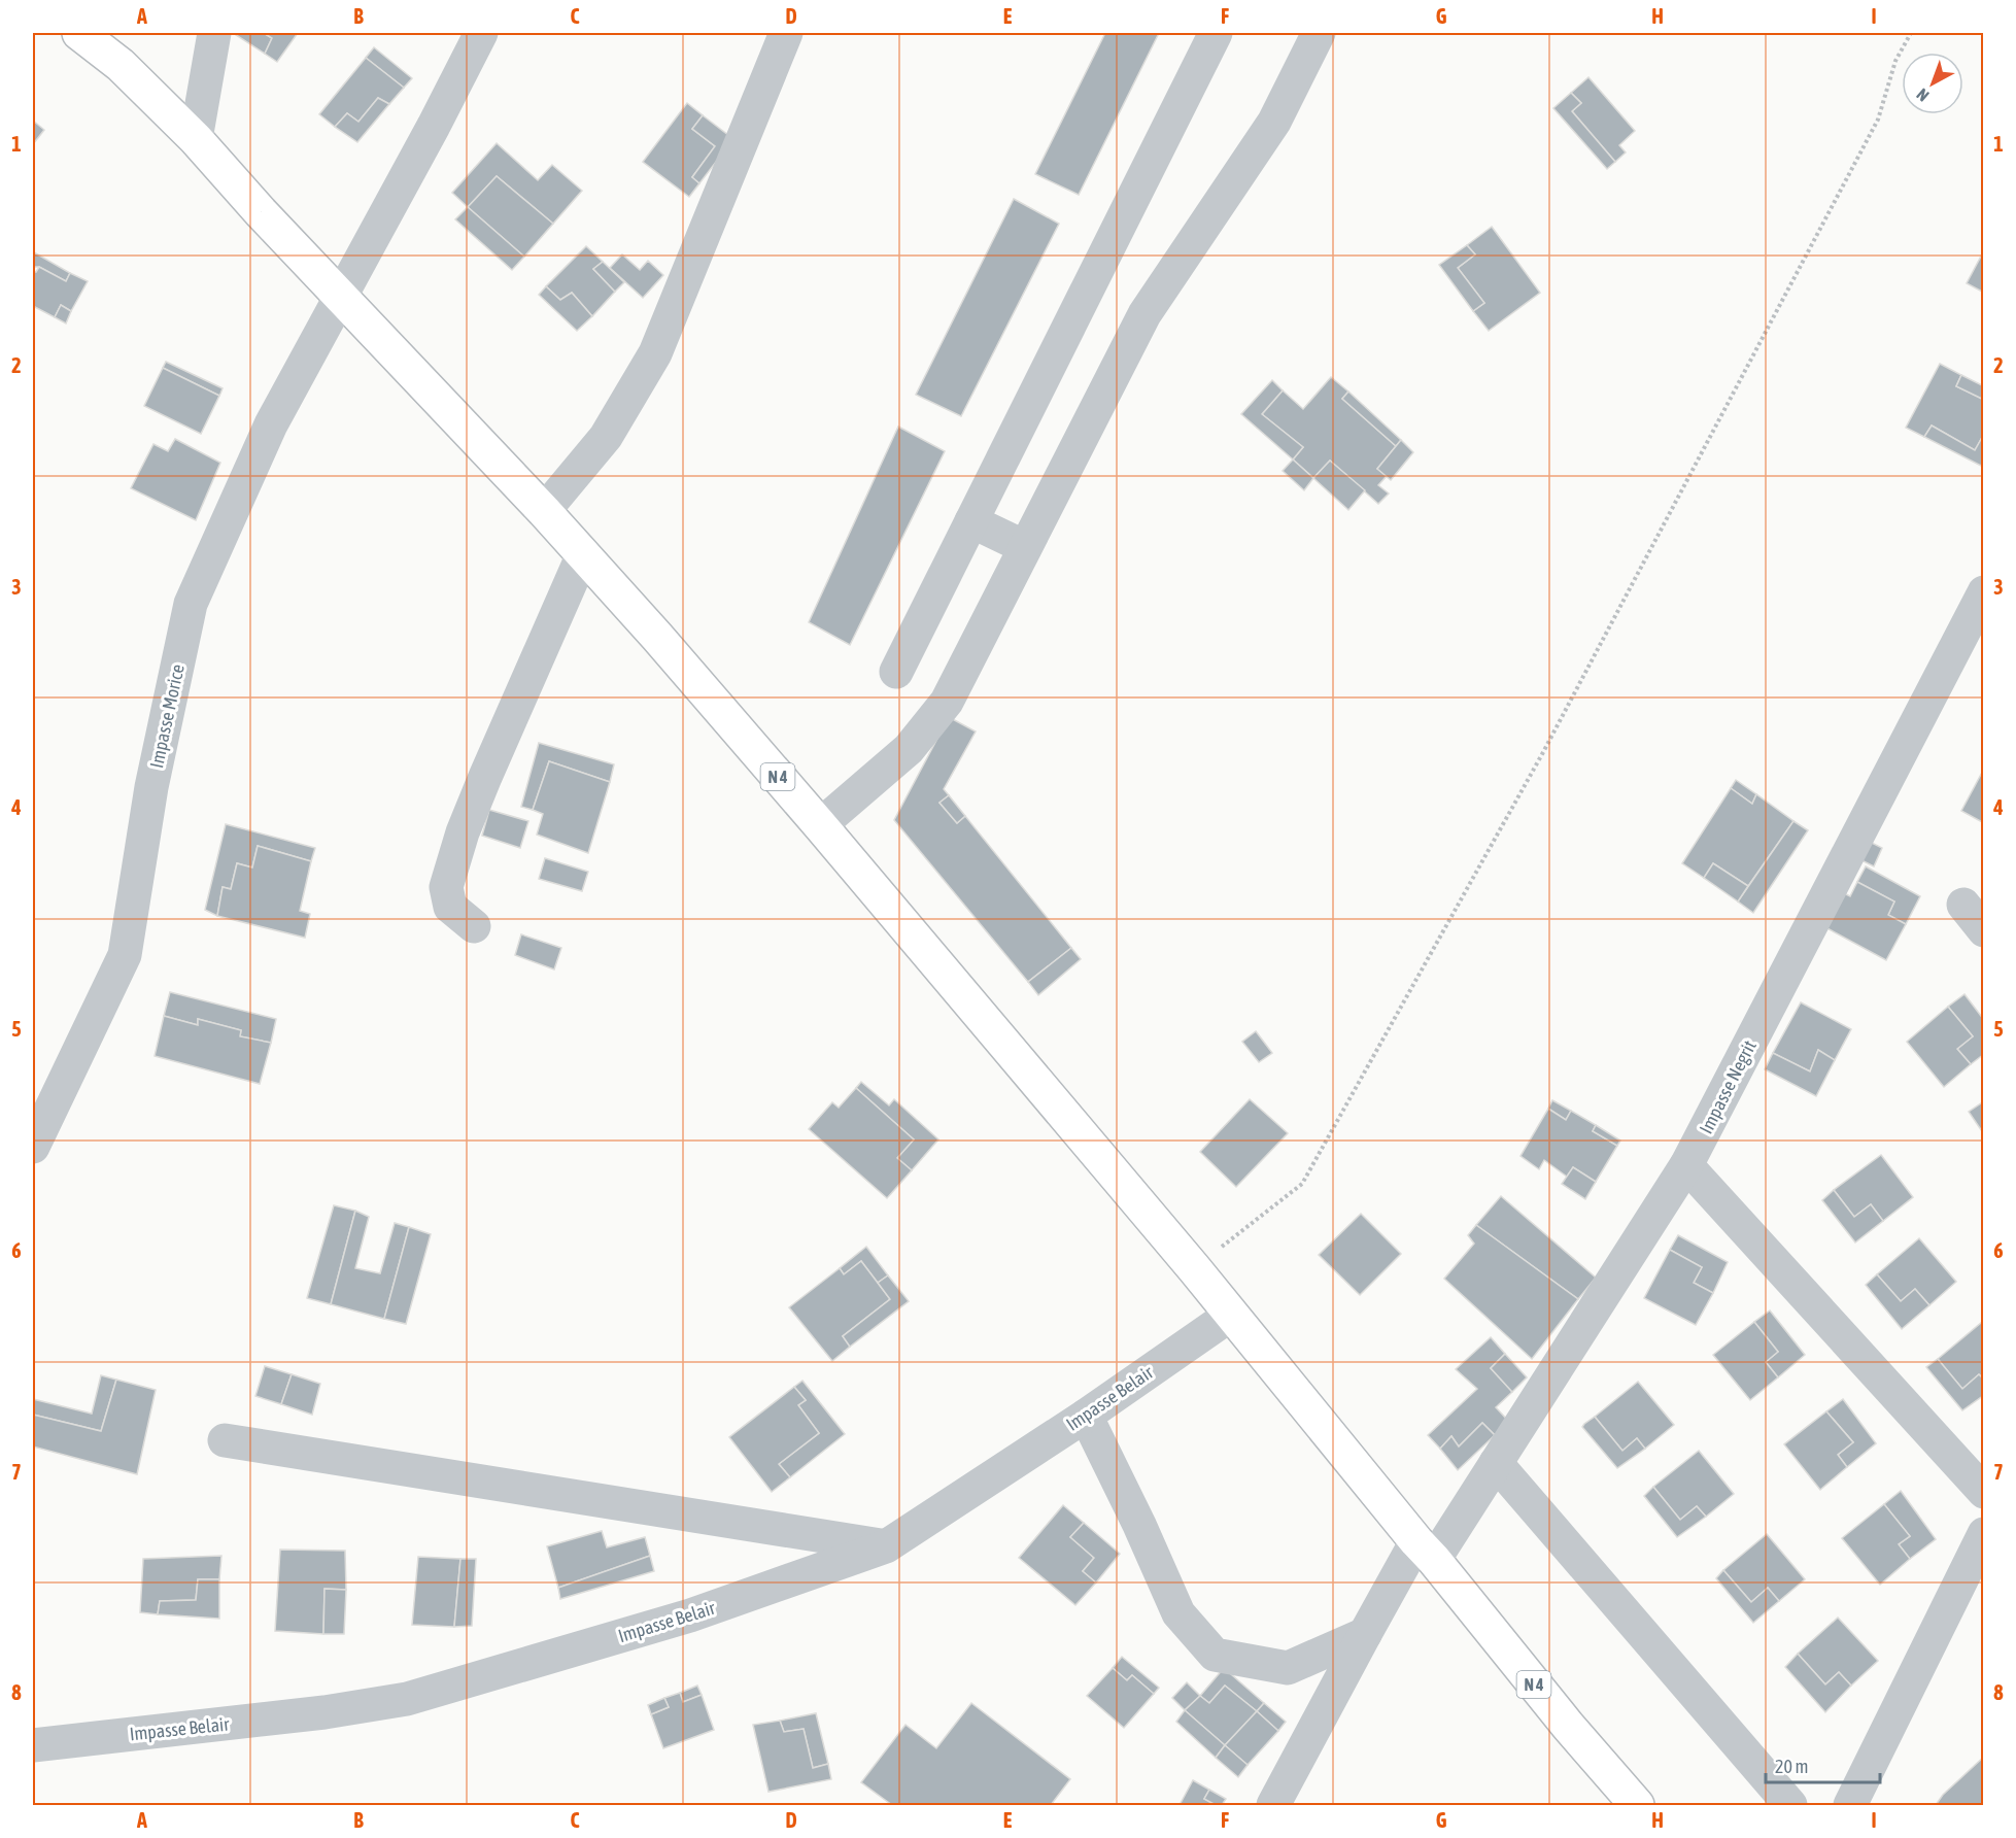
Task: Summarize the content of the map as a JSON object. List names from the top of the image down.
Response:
{
  "streets": {
    "main road": ["N 4"],
    "street": ["Impasse Morice", "Impasse Negrit", "Impasse Belair"]
  },
  "crossings": [
    ["Impasse Morice", "N 4"],
    ["N 4", "Impasse Negrit"],
    ["N 4", "Impasse Belair"]
  ],
  "scale_bar": "20 m",
  "north": "bottom left",
  "grid": {
    "columns": [
      "A",
      "B",
      "C",
      "D",
      "E",
      "F",
      "G",
      "H",
      "I"
    ],
    "rows": [
      "1",
      "2",
      "3",
      "4",
      "5",
      "6",
      "7",
      "8"
    ]
  }
}
